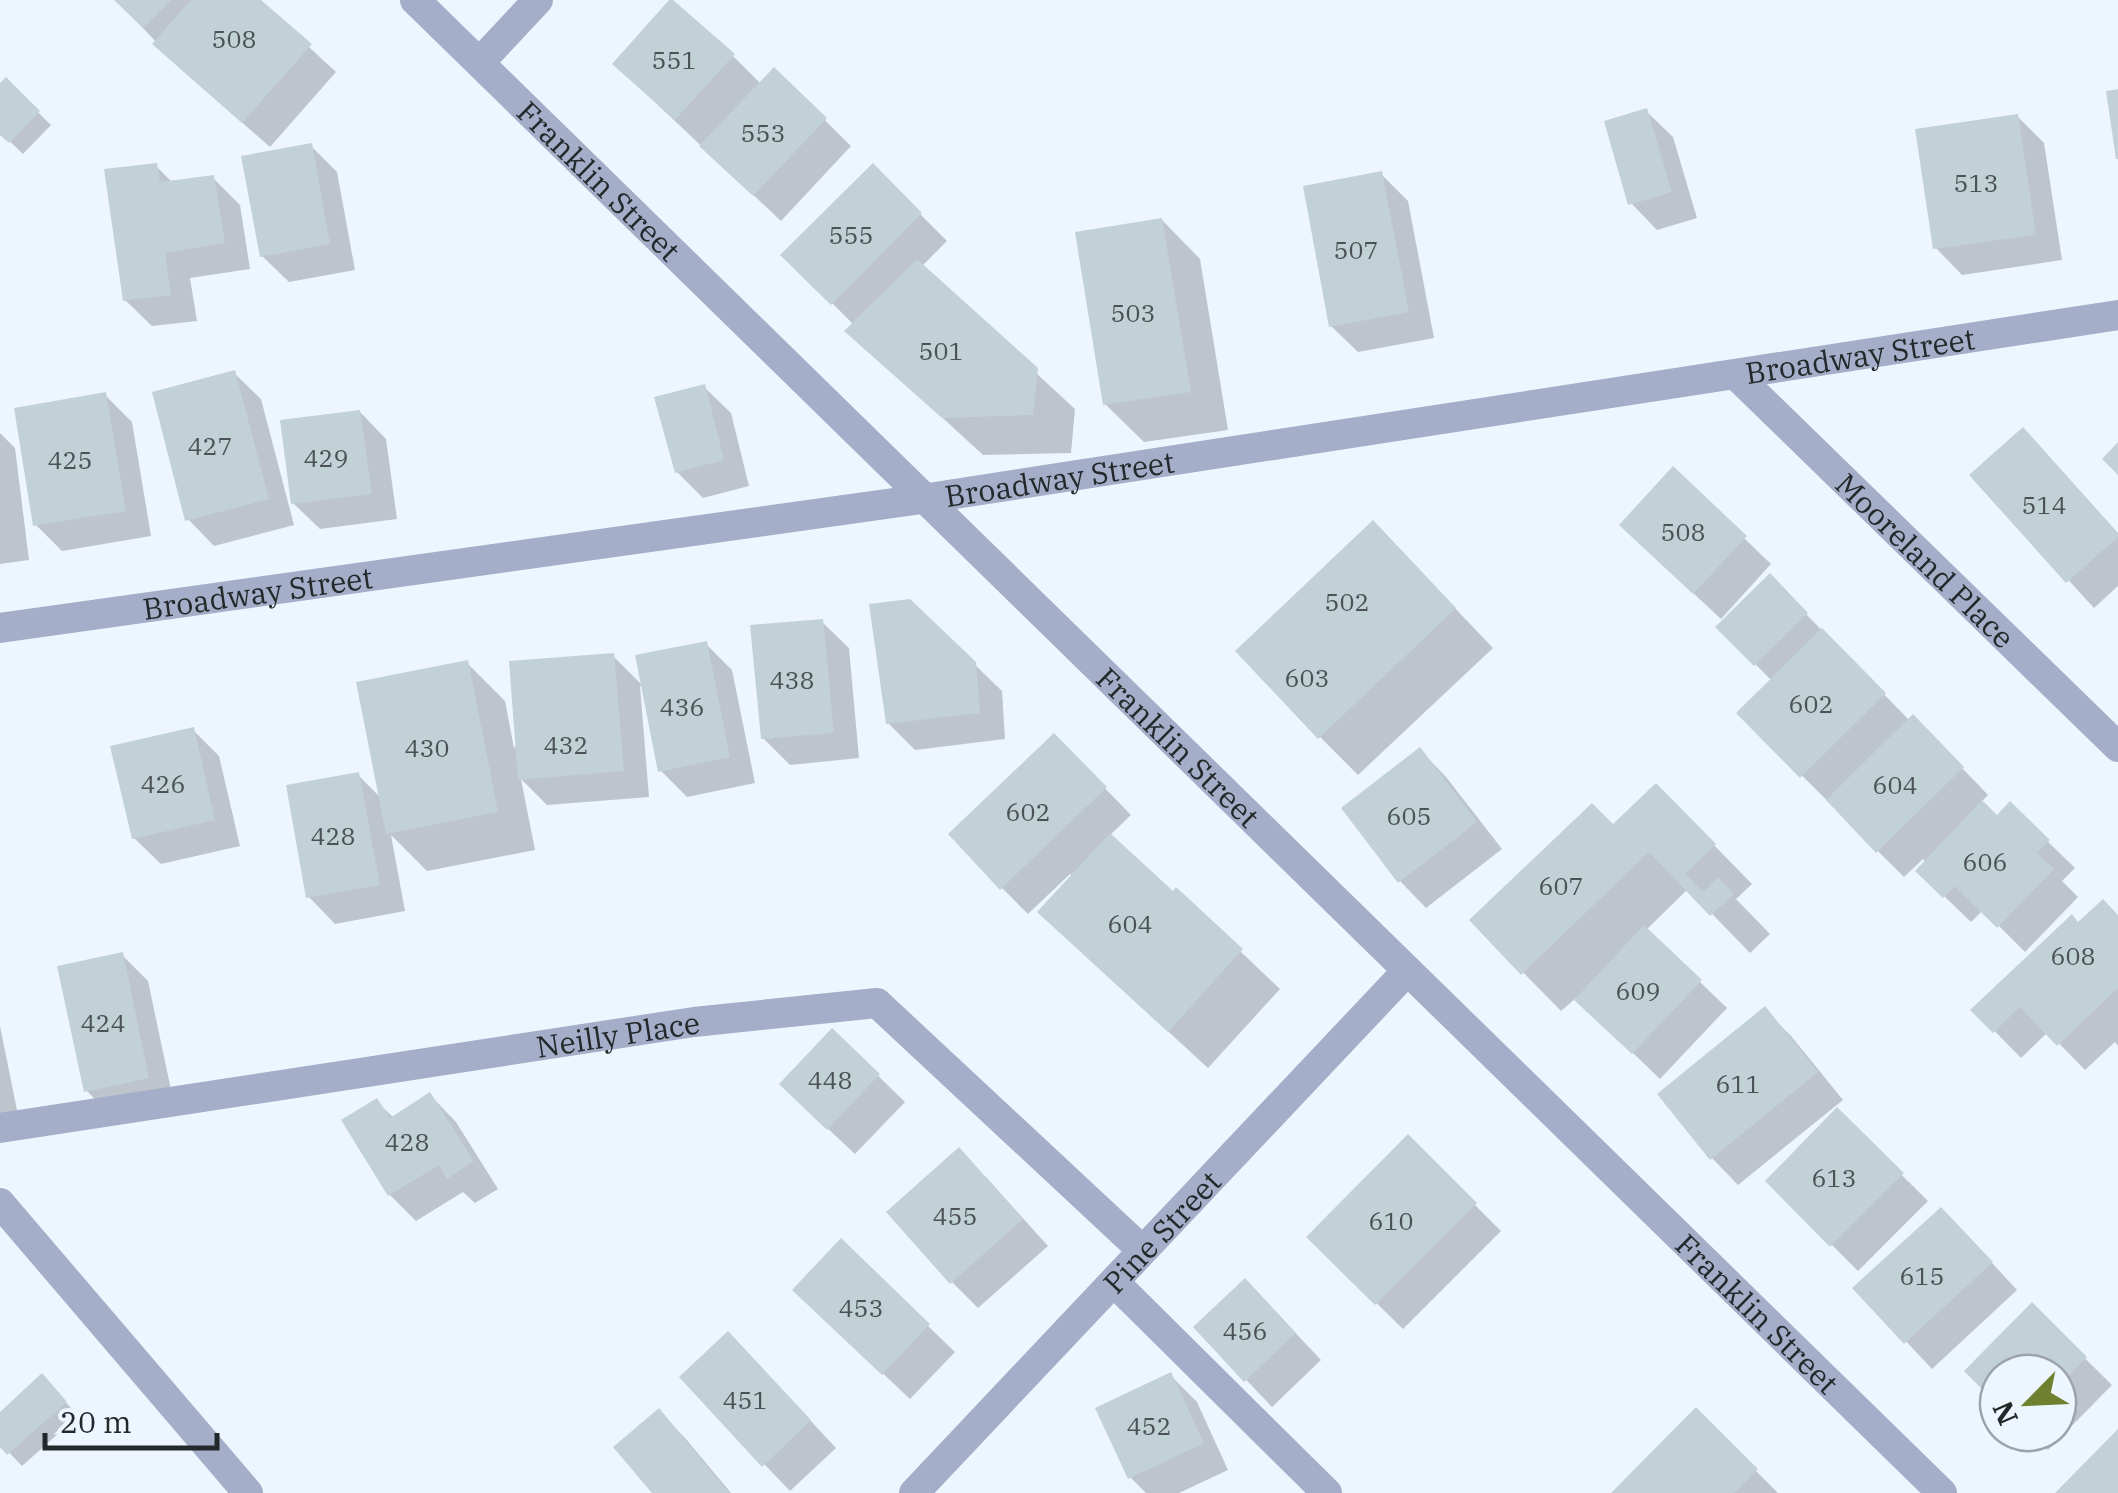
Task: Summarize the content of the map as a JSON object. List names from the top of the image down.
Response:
{
  "streets": {
    "street": [
      "Franklin Street",
      "Broadway Street",
      "Mooreland Place",
      "Neilly Place",
      "Pine Street"
    ]
  },
  "crossings": [
    ["Franklin Street", "Broadway Street"],
    ["Franklin Street", "Pine Street"],
    ["Broadway Street", "Mooreland Place"],
    ["Neilly Place", "Pine Street"]
  ],
  "house_numbers": [
    "508",
    "551",
    "553",
    "513",
    "555",
    "507",
    "503",
    "501",
    "427",
    "429",
    "425",
    "514",
    "508",
    "502",
    "603",
    "438",
    "602",
    "436",
    "432",
    "430",
    "426",
    "604",
    "602",
    "605",
    "428",
    "606",
    "607",
    "604",
    "608",
    "609",
    "424",
    "448",
    "611",
    "428",
    "613",
    "455",
    "610",
    "615",
    "453",
    "456",
    "451",
    "452"
  ],
  "scale_bar": "20 m",
  "north": "bottom left"
}
